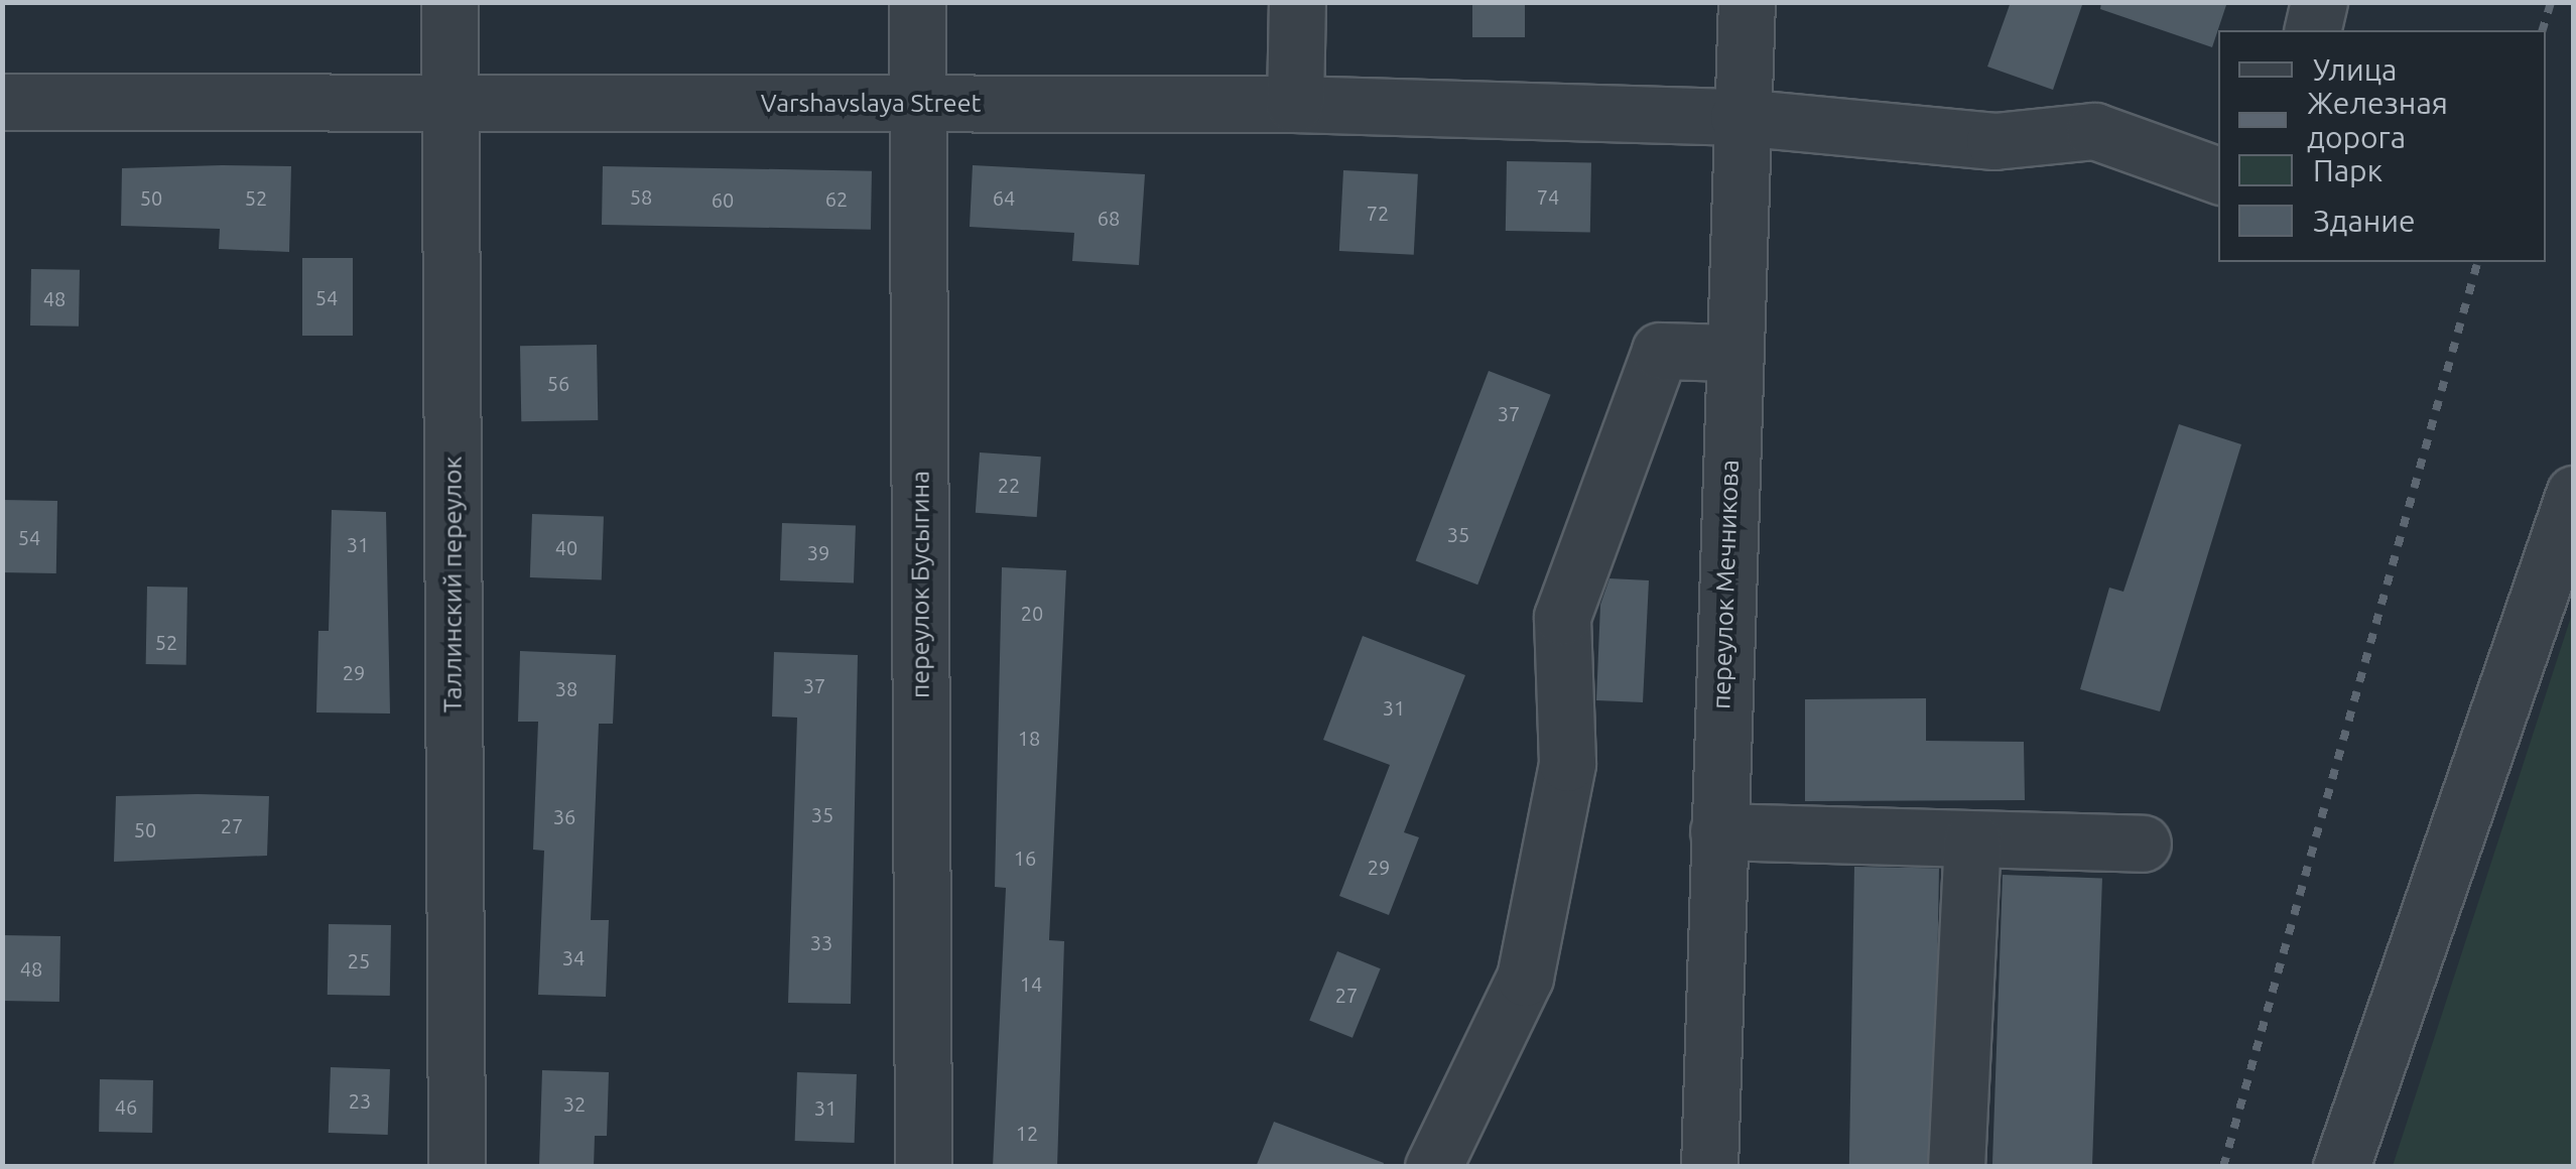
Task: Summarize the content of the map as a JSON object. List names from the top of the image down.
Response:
{
  "streets": {
    "street": [
      "Varshavslaya Street",
      "Таллинский переулок",
      "переулок Бусыгина",
      "переулок Мечникова"
    ]
  },
  "crossings": [
    ["Varshavslaya Street", "Таллинский переулок"],
    ["Varshavslaya Street", "переулок Бусыгина"],
    ["Varshavslaya Street", "переулок Мечникова"]
  ],
  "house_numbers": [
    "58",
    "74",
    "50",
    "52",
    "64",
    "62",
    "60",
    "72",
    "68",
    "54",
    "48",
    "56",
    "37",
    "22",
    "35",
    "54",
    "31",
    "40",
    "39",
    "20",
    "52",
    "29",
    "37",
    "38",
    "31",
    "18",
    "35",
    "36",
    "27",
    "50",
    "16",
    "29",
    "33",
    "34",
    "25",
    "48",
    "14",
    "27",
    "23",
    "32",
    "46",
    "31",
    "12"
  ],
  "legend": [
    "Улица",
    "Железная дорога",
    "Парк",
    "Здание"
  ]
}
